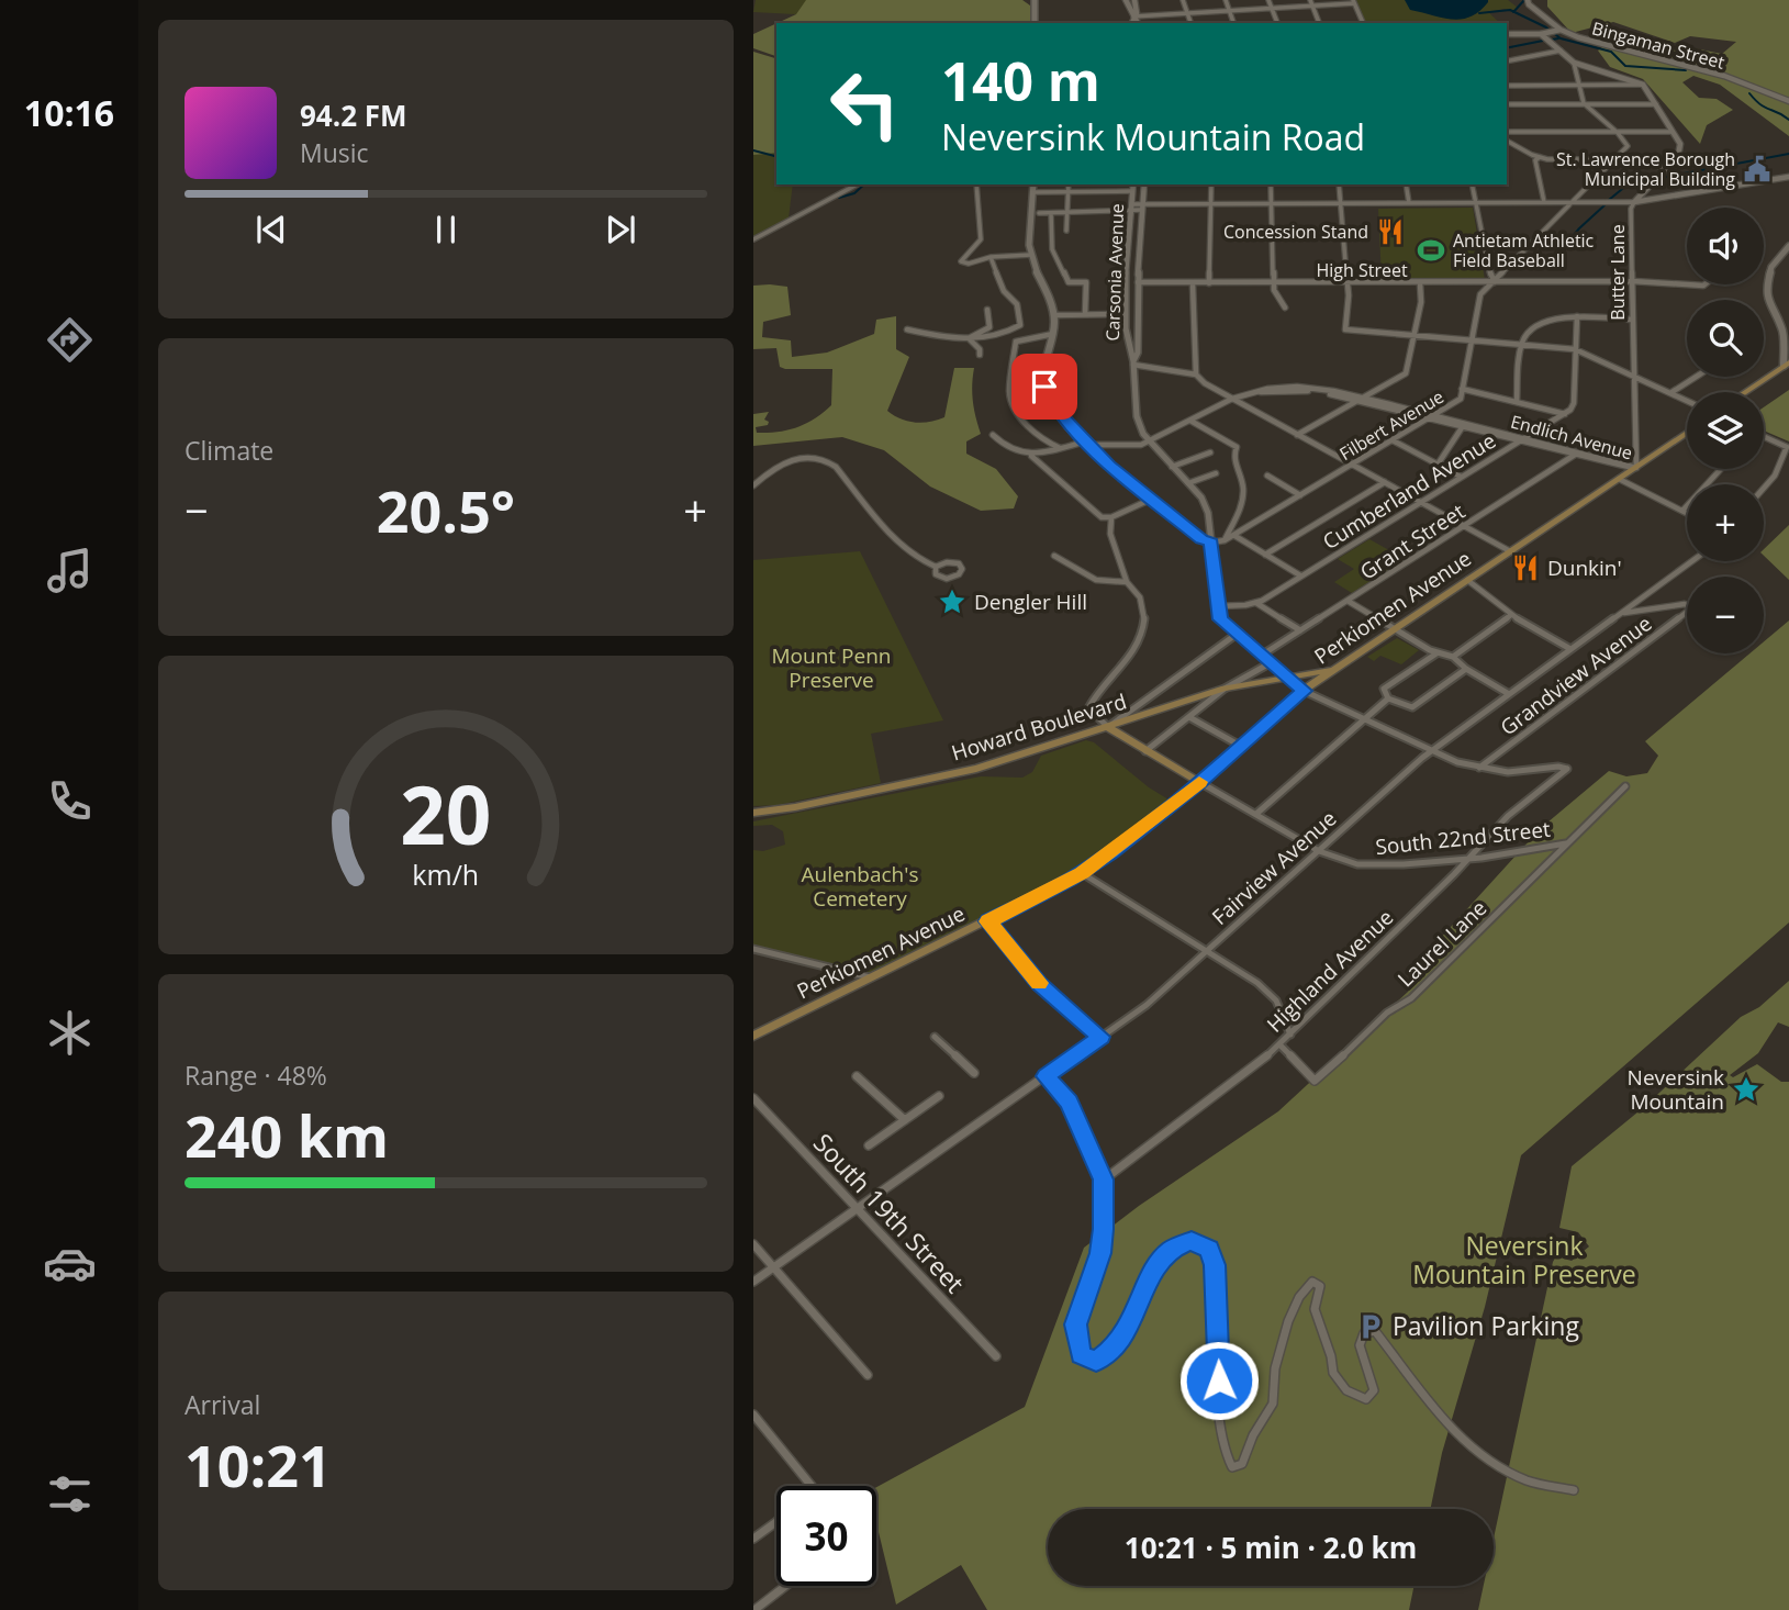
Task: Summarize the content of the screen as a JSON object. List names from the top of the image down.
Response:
{
  "streets": {
    "main road": ["Perkiomen Avenue", "Howard Boulevard"],
    "street": [
      "Bingaman Street",
      "High Street",
      "Carsonia Avenue",
      "Butter Lane",
      "Filbert Avenue",
      "Endlich Avenue",
      "Cumberland Avenue",
      "Grant Street",
      "Grandview Avenue",
      "South 22nd Street",
      "Fairview Avenue",
      "Laurel Lane",
      "Highland Avenue",
      "South 19th Street"
    ]
  },
  "crossings": [
    ["High Street", "Carsonia Avenue"],
    ["High Street", "Butter Lane"],
    ["High Street", "Filbert Avenue"],
    ["Carsonia Avenue", "Filbert Avenue"],
    ["Carsonia Avenue", "Endlich Avenue"],
    ["Butter Lane", "Endlich Avenue"],
    ["Butter Lane", "Perkiomen Avenue"],
    ["Filbert Avenue", "Endlich Avenue"],
    ["Endlich Avenue", "Cumberland Avenue"],
    ["Endlich Avenue", "Grant Street"],
    ["Endlich Avenue", "Perkiomen Avenue"],
    ["Perkiomen Avenue", "Howard Boulevard"],
    ["Perkiomen Avenue", "South 22nd Street"],
    ["Grandview Avenue", "Fairview Avenue"],
    ["Grandview Avenue", "Highland Avenue"],
    ["South 22nd Street", "Fairview Avenue"],
    ["South 22nd Street", "Laurel Lane"],
    ["South 22nd Street", "Highland Avenue"],
    ["Fairview Avenue", "South 19th Street"],
    ["Laurel Lane", "Highland Avenue"]
  ],
  "parks": ["Mount Penn Preserve", "Aulenbach's Cemetery", "Neversink Mountain Preserve"],
  "places": {
    "public building": ["St. Lawrence Borough Municipal Building"],
    "restaurant": ["Concession Stand", "Dunkin'"],
    "sports": ["Antietam Athletic Field Baseball"],
    "place": ["Dengler Hill", "Neversink Mountain"],
    "parking": ["Pavilion Parking"]
  },
  "page": {
    "tabs": "10:16",
    "turn": ["140 m", "Neversink Mountain Road"],
    "song": ["94.2 FM", "Music"],
    "map_buttons": ["+", "−"],
    "tile": [
      "Climate",
      ["Range · 48%", "240 km"],
      ["Arrival", "10:21"]
    ],
    "heat": ["−", "20.5°", "+"],
    "limit": "30",
    "trip": "10:21 · 5 min · 2.0 km",
    "gauge": ["20", "km/h"]
  }
}
